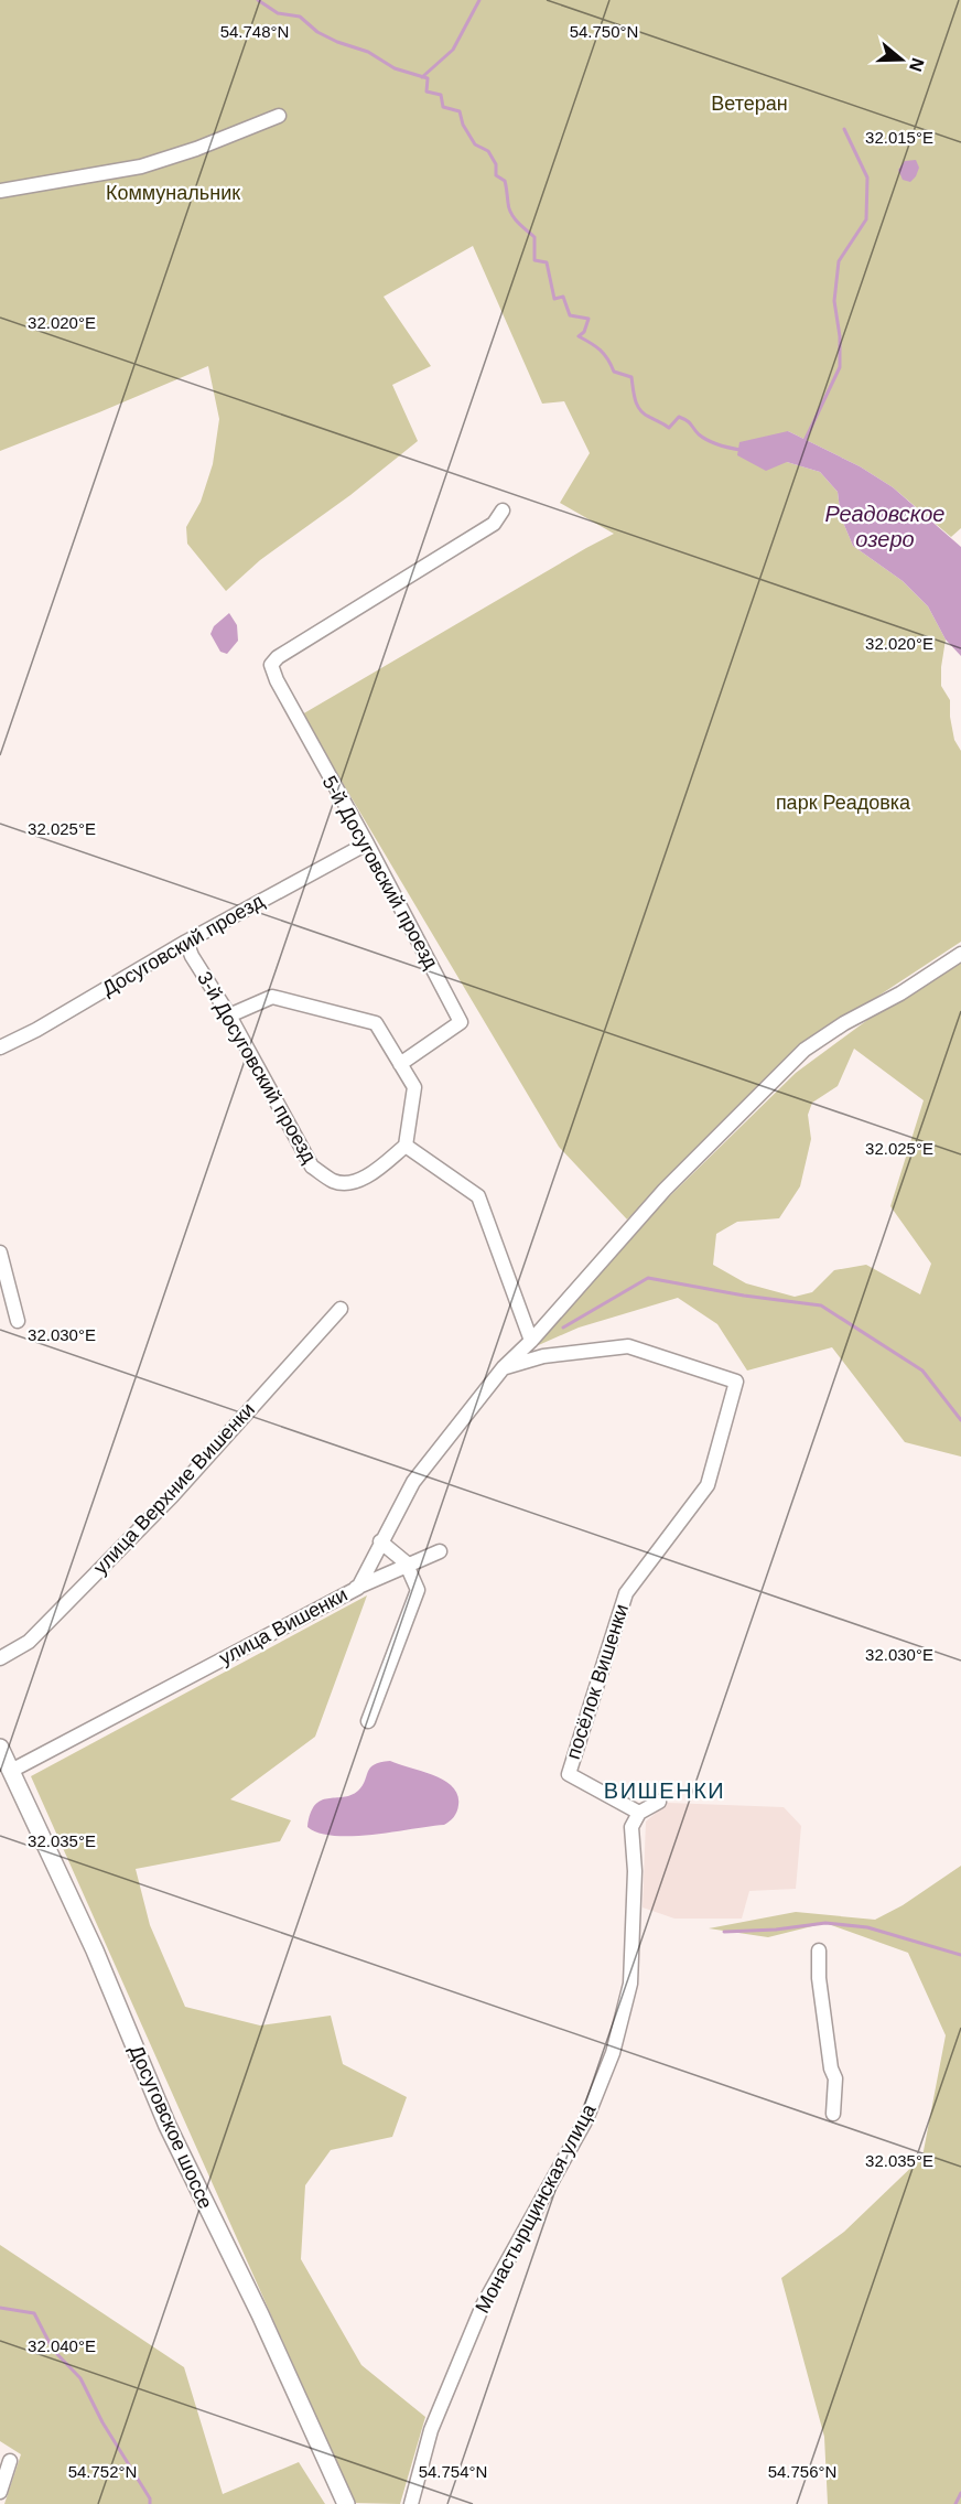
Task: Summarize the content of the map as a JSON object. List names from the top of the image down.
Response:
{
  "streets": {
    "main road": ["Досуговское шоссе"],
    "street": [
      "5-й Досуговский проезд",
      "Досуговский проезд",
      "3-й Досуговский проезд",
      "улица Верхние Вишенки",
      "улица Вишенки",
      "посёлок Вишенки",
      "Монастырщинская улица"
    ]
  },
  "crossings": [
    ["5-й Досуговский проезд", "Досуговский проезд"],
    ["Досуговский проезд", "3-й Досуговский проезд"],
    ["улица Вишенки", "посёлок Вишенки"],
    ["улица Вишенки", "Досуговское шоссе"],
    ["посёлок Вишенки", "Монастырщинская улица"]
  ],
  "districts": ["ВИШЕНКИ"],
  "water": ["Реадовское озеро"],
  "parks": ["Ветеран", "Коммунальник", "парк Реадовка"],
  "north": "right",
  "coordinates": [
    "54.748°N",
    "54.750°N",
    "32.015°E",
    "32.020°E",
    "32.025°E",
    "32.030°E",
    "32.035°E",
    "32.040°E",
    "54.752°N",
    "54.754°N",
    "54.756°N"
  ]
}
